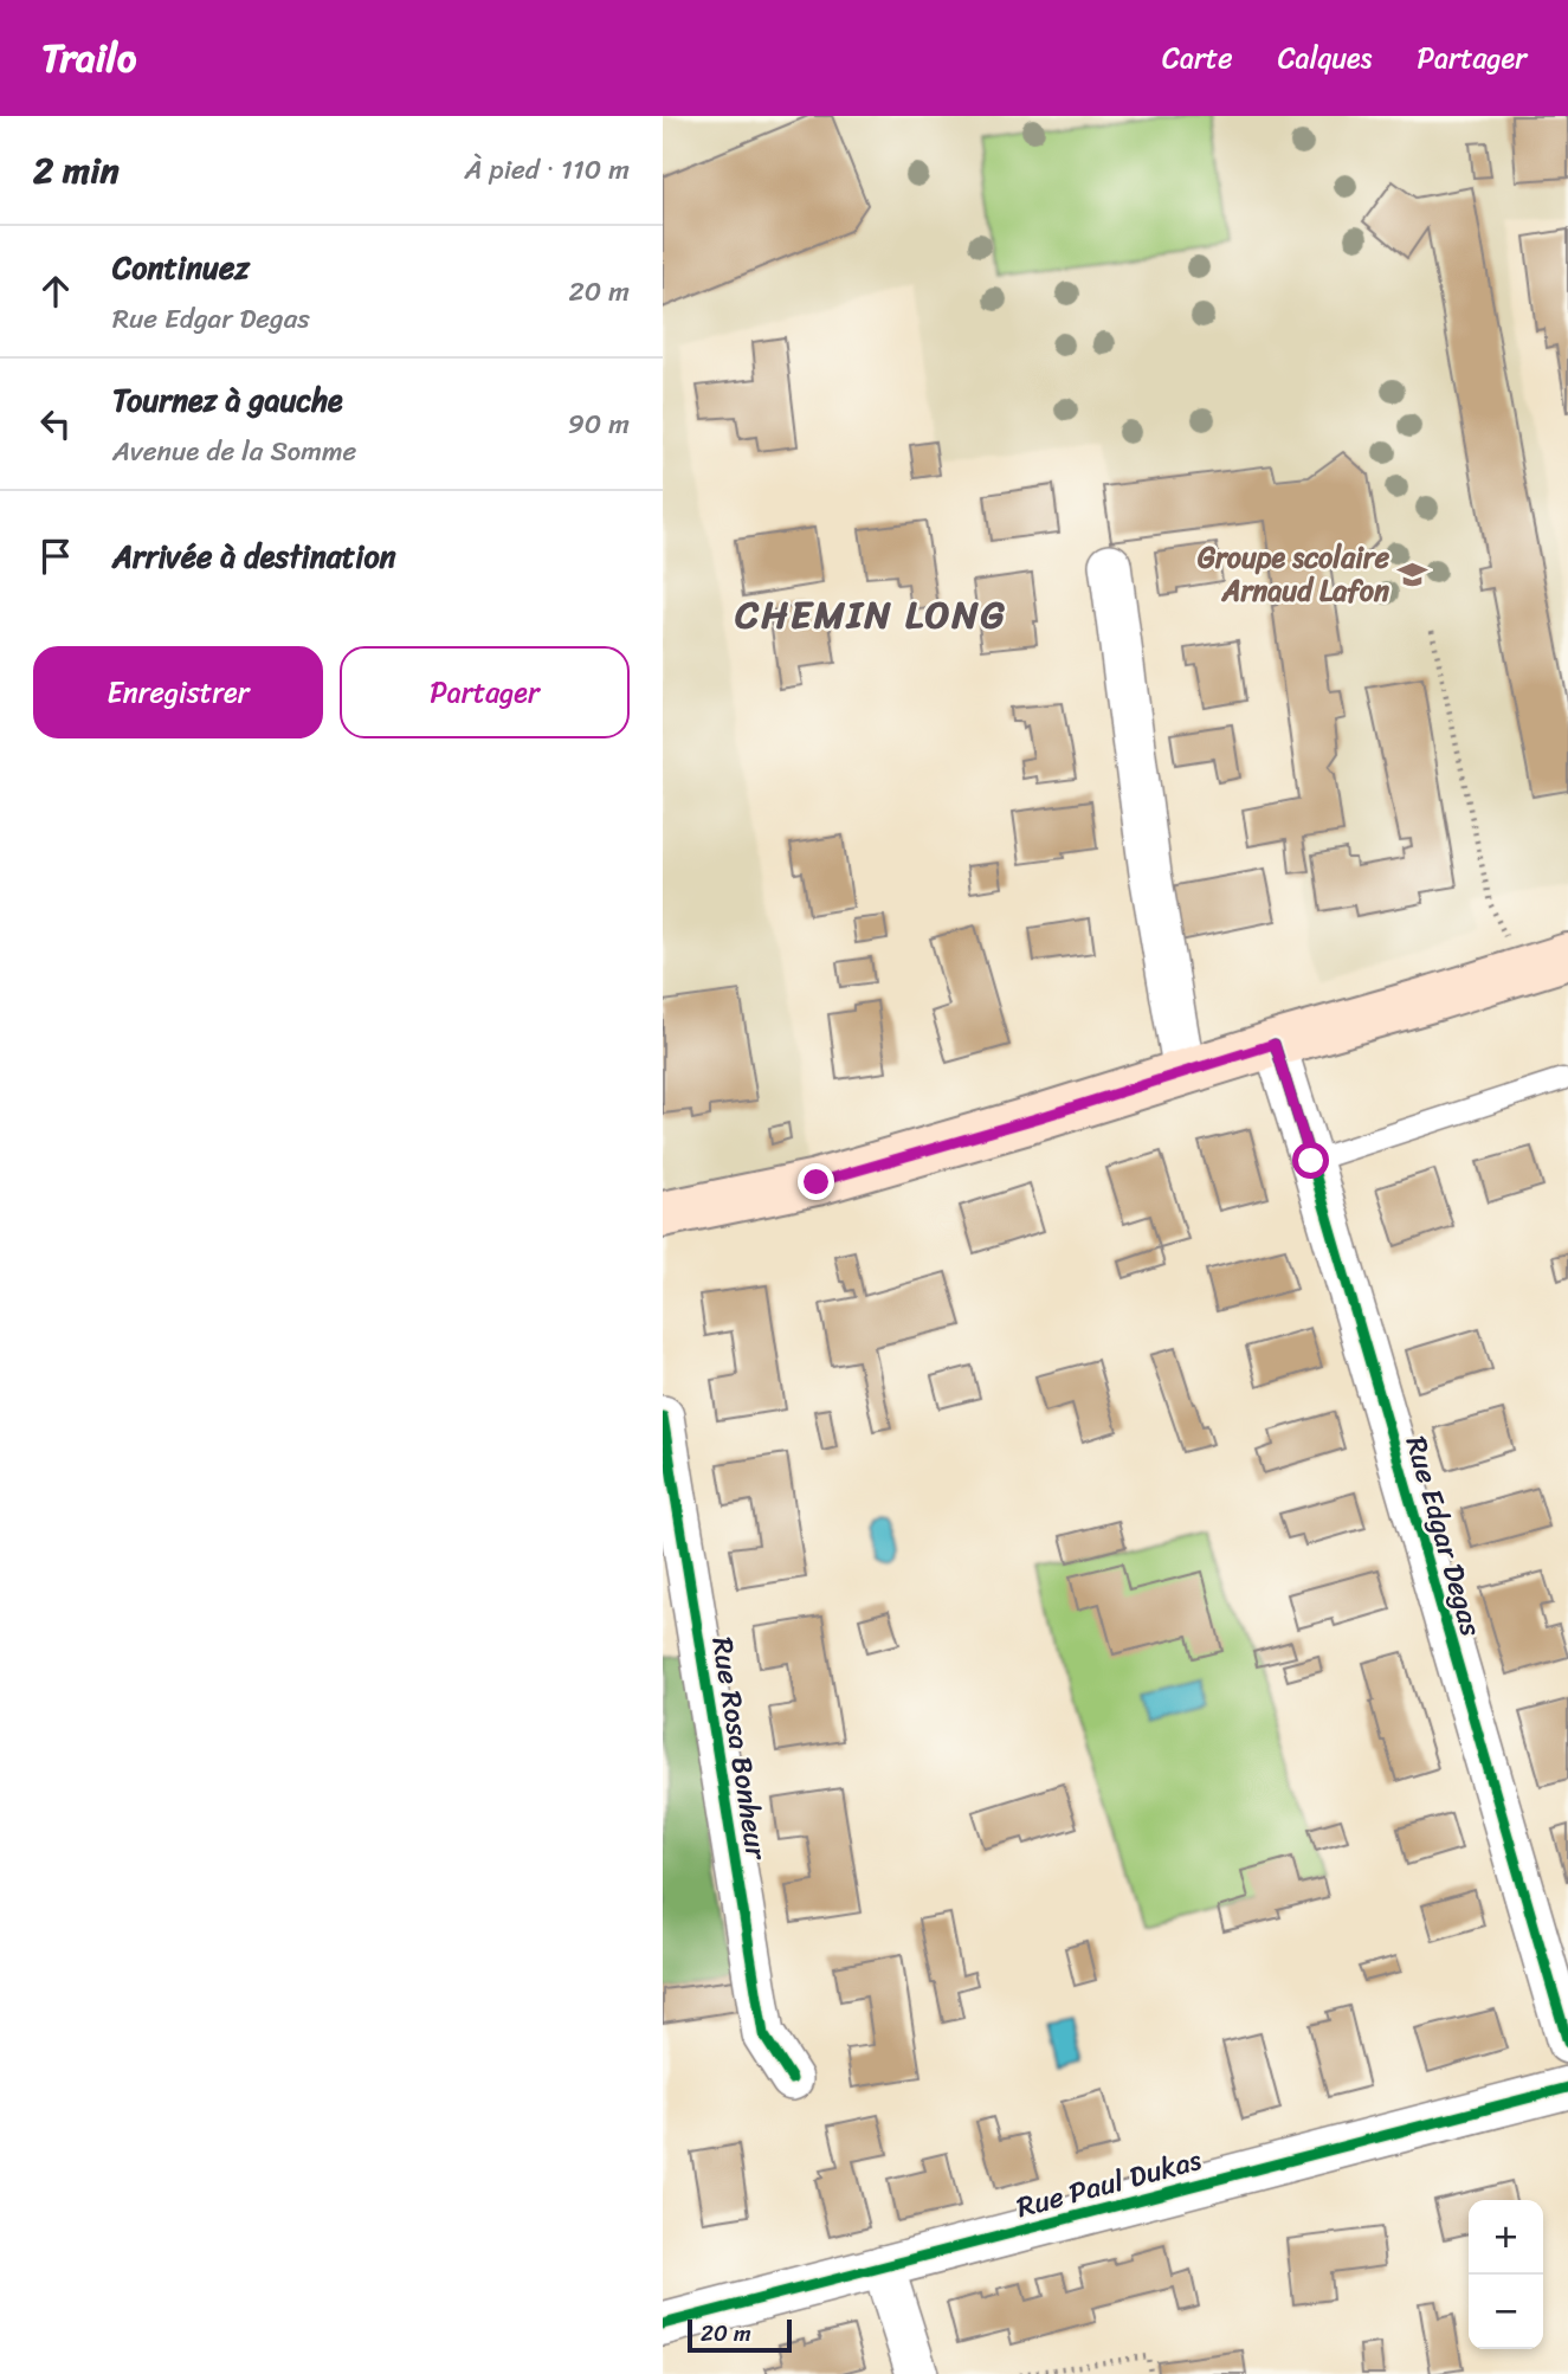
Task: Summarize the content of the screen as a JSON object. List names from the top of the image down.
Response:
{
  "streets": {
    "street": ["Rue Edgar Degas", "Rue Rosa Bonheur", "Rue Paul Dukas"]
  },
  "districts": ["CHEMIN LONG"],
  "places": {
    "school or university": ["Groupe scolaire Arnaud Lafon"]
  },
  "scale_bar": "20 m",
  "page": {
    "header": "Trailo",
    "nav": ["Carte", "Calques", "Partager"],
    "heading": ["2 min", "À pied · 110 m"],
    "list": [
      ["Continuez", "Rue Edgar Degas", "20 m"],
      ["Tournez à gauche", "Avenue de la Somme", "90 m"],
      "Arrivée à destination"
    ],
    "buttons": ["Enregistrer", "Partager"],
    "map_buttons": ["+", "−"],
    "scale": "20 m"
  }
}
